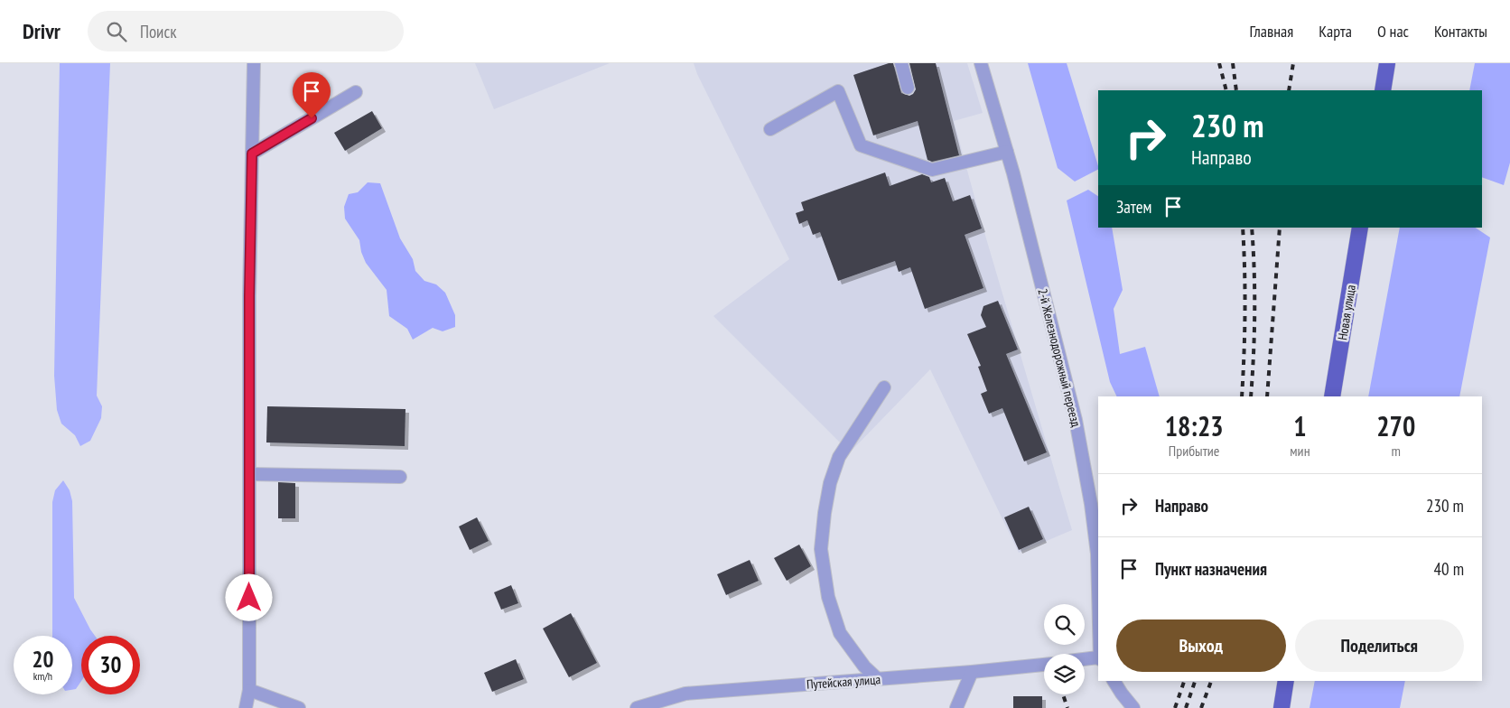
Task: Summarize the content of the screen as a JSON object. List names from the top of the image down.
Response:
{
  "streets": {
    "main road": ["Новая улица"],
    "street": ["2-й Железнодорожный переезд", "Путейская улица"]
  },
  "page": {
    "header": "Drivr",
    "search": "Поиск",
    "nav": [
      "Главная",
      "Карта",
      "О нас",
      "Контакты"
    ],
    "turn": ["230 m", "Направо"],
    "then": "Затем",
    "eta": [
      "18:23",
      "Прибытие",
      "1",
      "мин",
      "270",
      "m"
    ],
    "list": [
      {
        "name": "Направо",
        "value": "230 m"
      },
      {
        "name": "Пункт назначения",
        "value": "40 m"
      }
    ],
    "buttons": ["Выход", "Поделиться"],
    "speed": "20 km/h",
    "limit": "30"
  }
}
